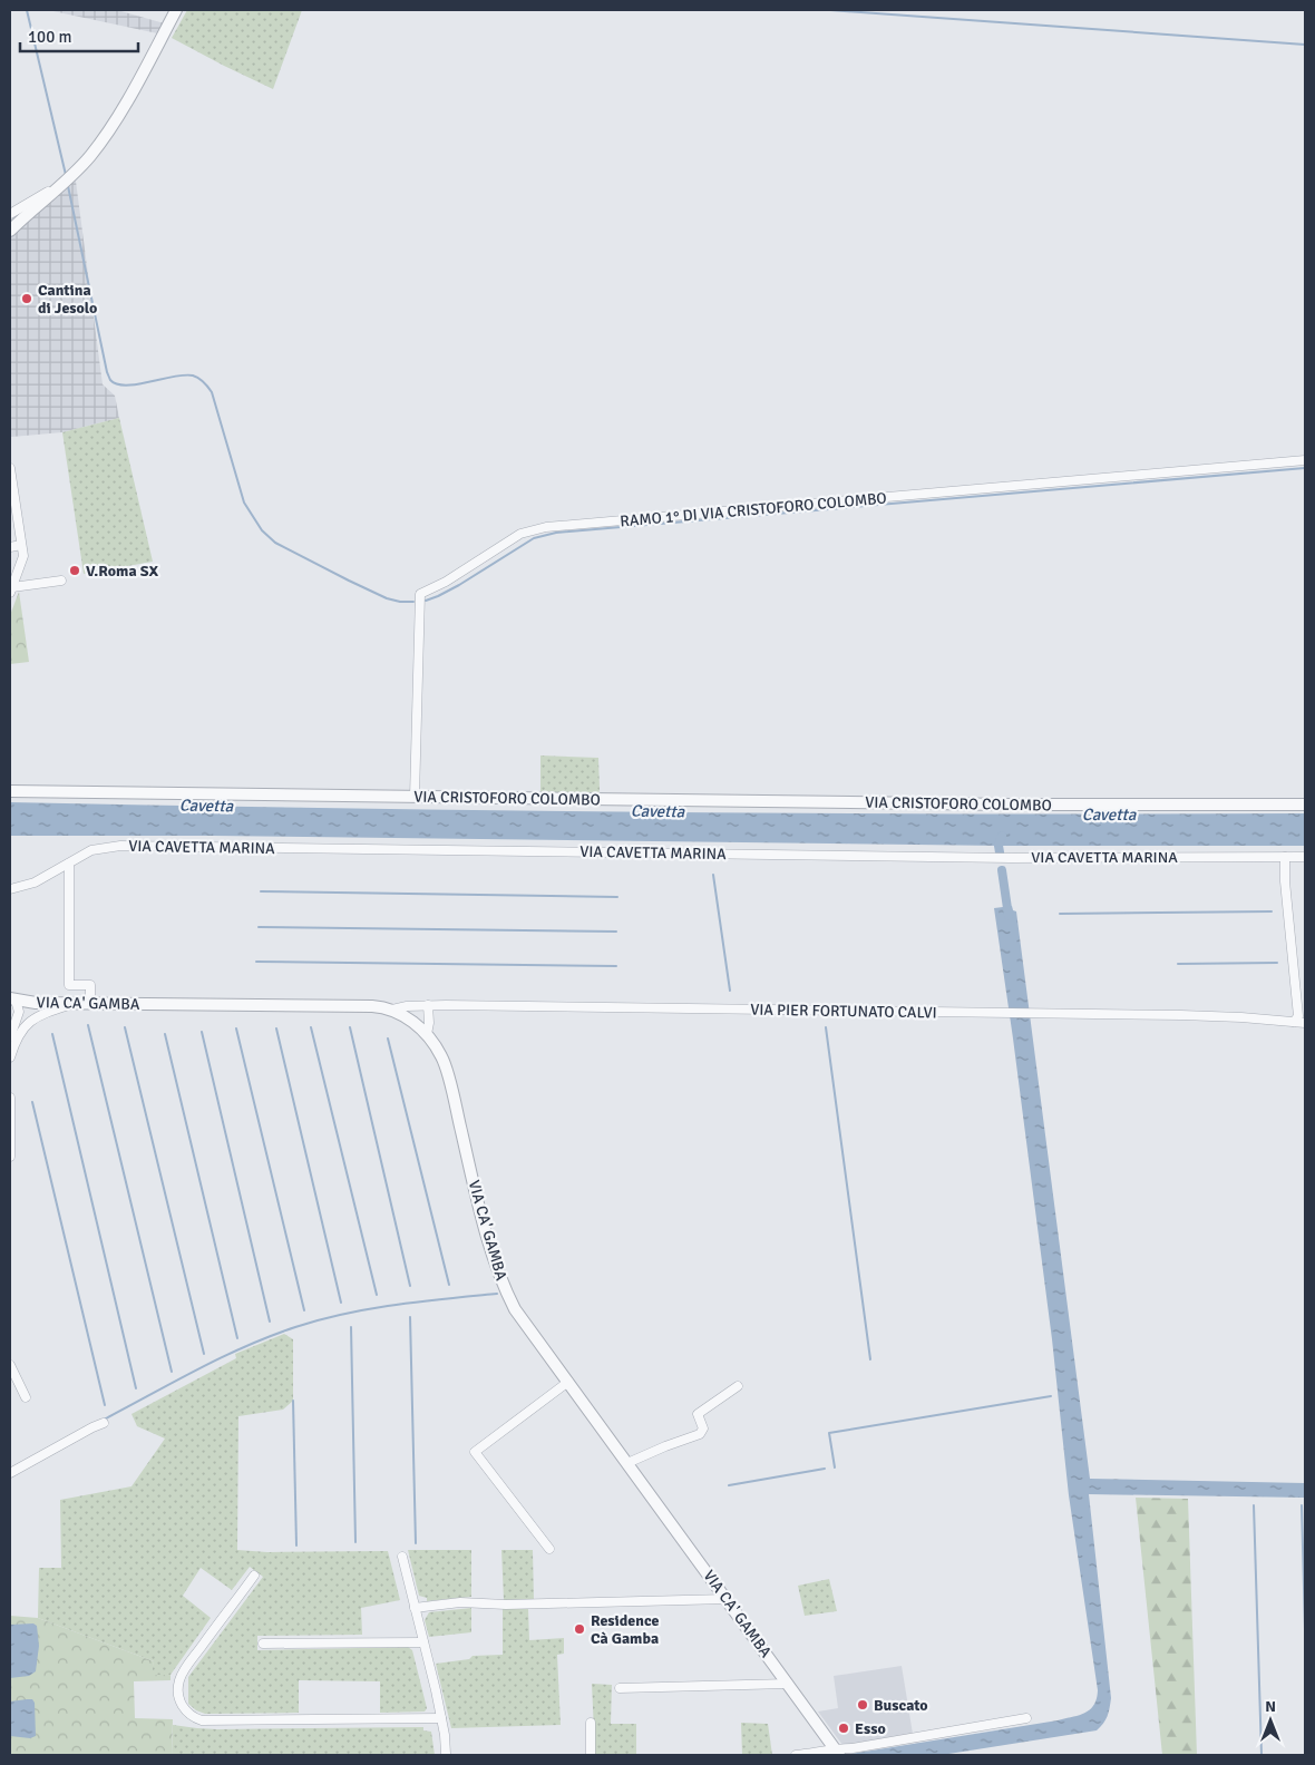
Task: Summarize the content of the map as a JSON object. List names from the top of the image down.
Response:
{
  "streets": {
    "street": [
      "RAMO 1° DI VIA CRISTOFORO COLOMBO",
      "VIA CRISTOFORO COLOMBO",
      "VIA CAVETTA MARINA",
      "VIA CA' GAMBA",
      "VIA PIER FORTUNATO CALVI"
    ]
  },
  "crossings": [
    ["RAMO 1° DI VIA CRISTOFORO COLOMBO", "VIA CRISTOFORO COLOMBO"],
    ["VIA CA' GAMBA", "VIA PIER FORTUNATO CALVI"]
  ],
  "water": ["Cavetta"],
  "places": [
    "Cantina di Jesolo",
    "V.Roma SX",
    "Residence Cà Gamba",
    "Buscato",
    "Esso"
  ],
  "scale_bar": "100 m",
  "north": "top"
}
